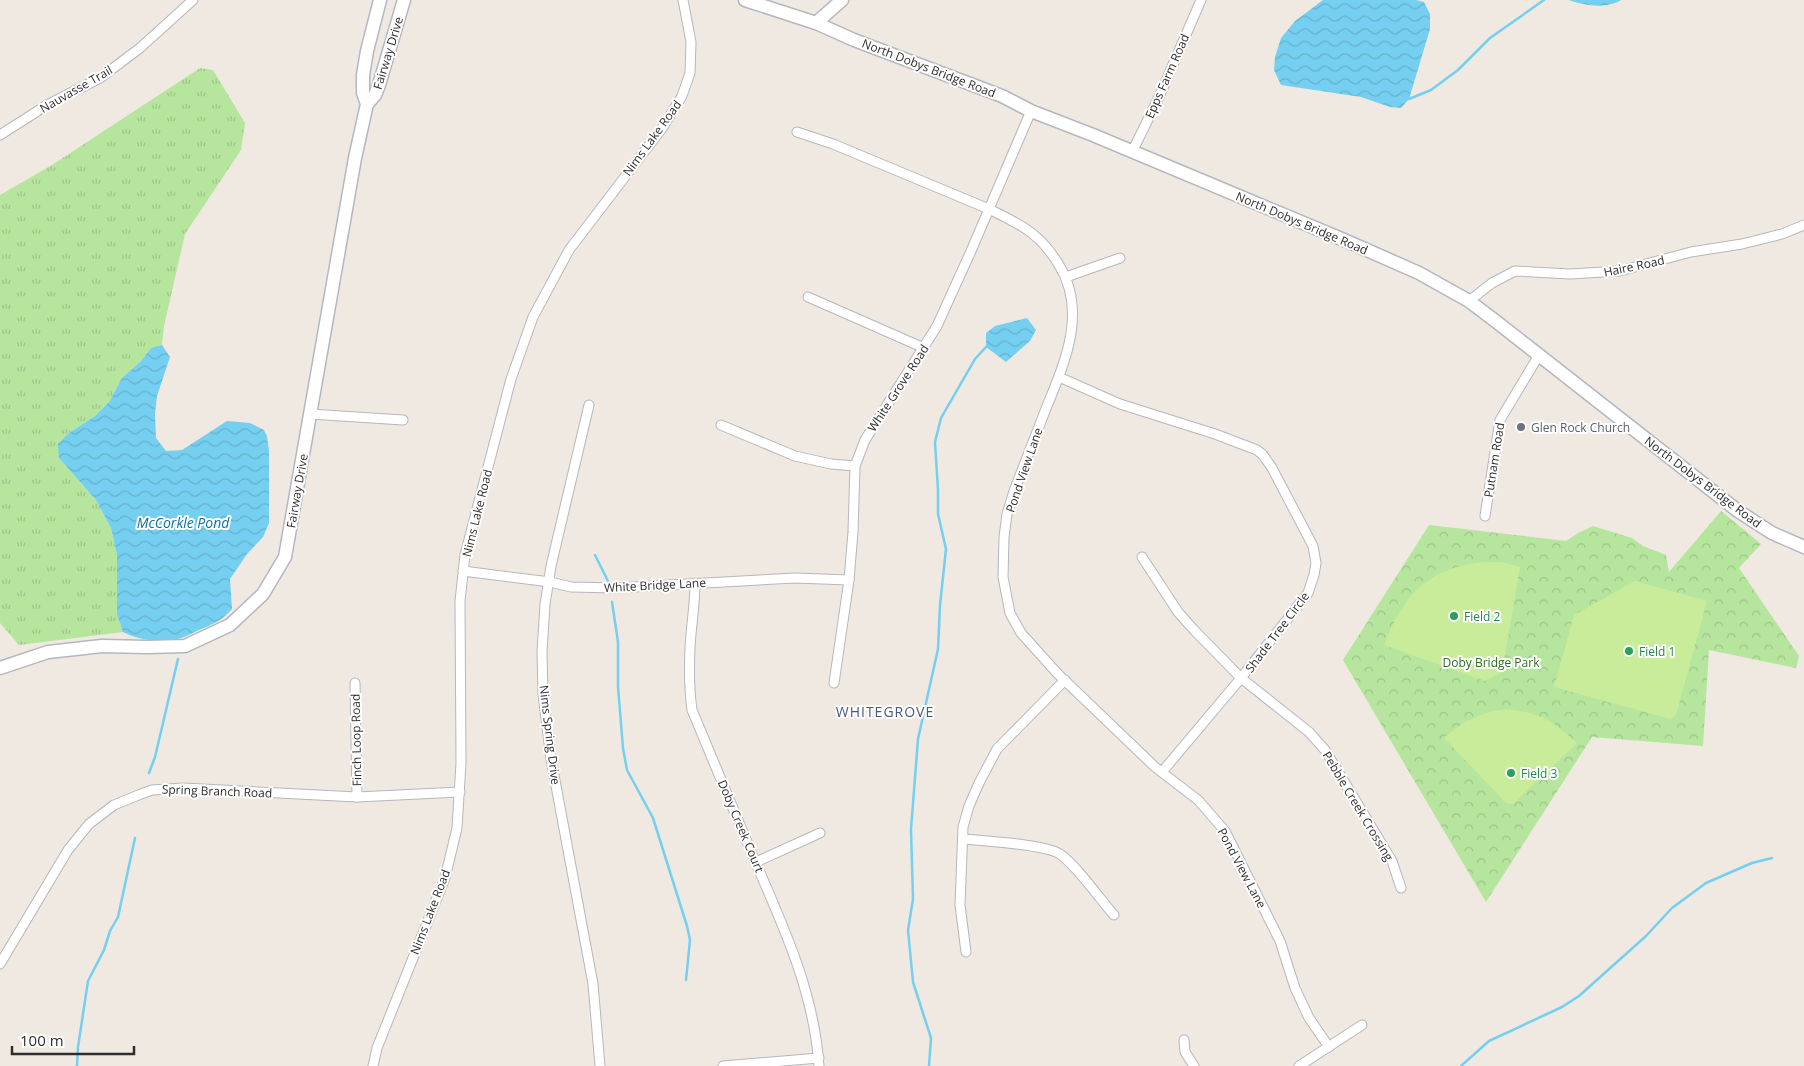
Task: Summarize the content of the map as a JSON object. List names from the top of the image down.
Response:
{
  "streets": {
    "street": [
      "Fairway Drive",
      "North Dobys Bridge Road",
      "Epps Farm Road",
      "Nauvasse Trail",
      "Nims Lake Road",
      "Haire Road",
      "White Grove Road",
      "Putnam Road",
      "Pond View Lane",
      "White Bridge Lane",
      "Shade Tree Circle",
      "Nims Spring Drive",
      "Finch Loop Road",
      "Spring Branch Road",
      "Pebble Creek Crossing",
      "Doby Creek Court"
    ]
  },
  "crossings": [
    ["North Dobys Bridge Road", "Epps Farm Road"],
    ["North Dobys Bridge Road", "Haire Road"],
    ["North Dobys Bridge Road", "White Grove Road"],
    ["North Dobys Bridge Road", "Putnam Road"],
    ["Nims Lake Road", "White Bridge Lane"],
    ["Nims Lake Road", "Spring Branch Road"],
    ["White Grove Road", "Pond View Lane"],
    ["White Grove Road", "White Bridge Lane"],
    ["Pond View Lane", "Shade Tree Circle"],
    ["White Bridge Lane", "Nims Spring Drive"],
    ["White Bridge Lane", "Doby Creek Court"],
    ["Shade Tree Circle", "Pebble Creek Crossing"],
    ["Finch Loop Road", "Spring Branch Road"]
  ],
  "districts": ["WHITEGROVE"],
  "water": ["McCorkle Pond"],
  "parks": ["Doby Bridge Park"],
  "places": [
    "Glen Rock Church",
    "Field 2",
    "Field 1",
    "Field 3"
  ],
  "scale_bar": "100 m"
}
